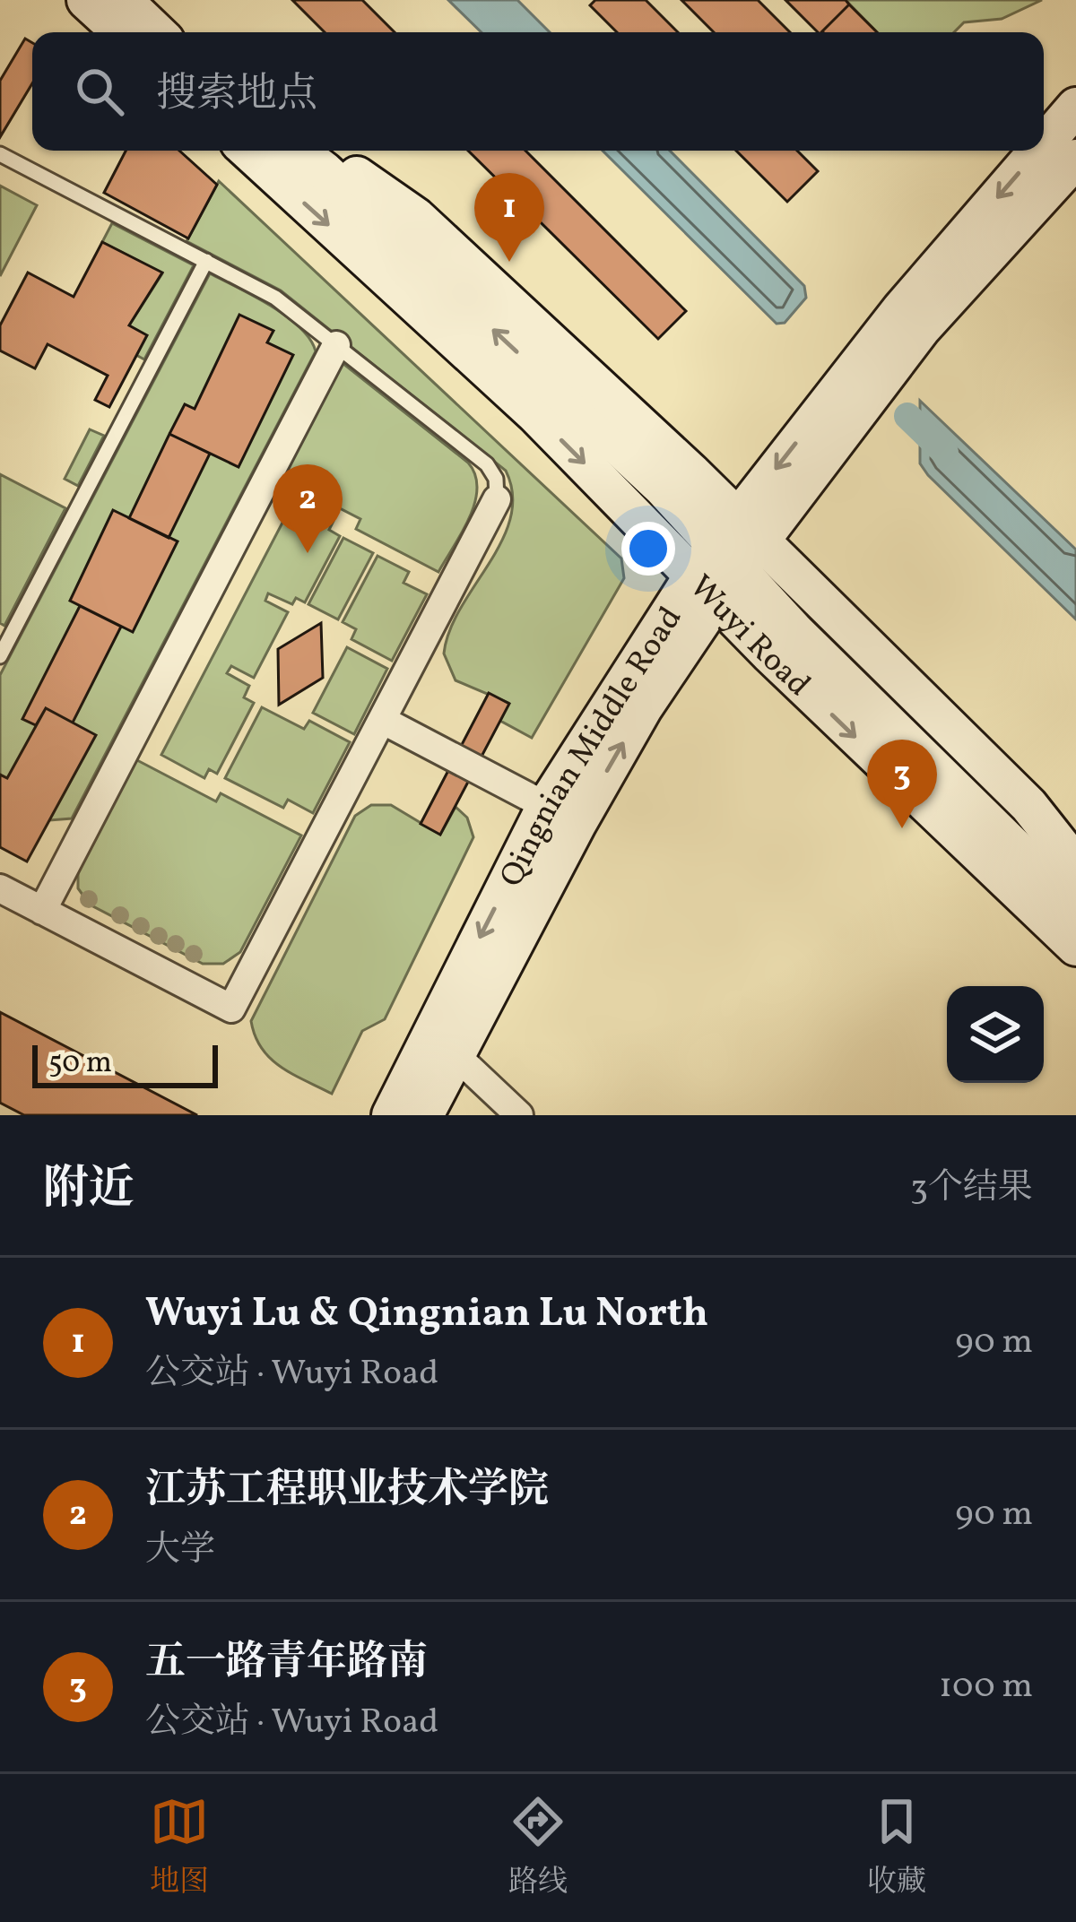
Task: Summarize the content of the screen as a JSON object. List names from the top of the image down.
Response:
{
  "streets": {
    "main road": ["Wuyi Road", "Qingnian Middle Road"]
  },
  "crossings": [
    ["Wuyi Road", "Qingnian Middle Road"]
  ],
  "scale_bar": "50 m",
  "page": {
    "search": "搜索地点",
    "pins": ["1", "2", "3"],
    "scale": "50 m",
    "heading": ["附近", "3个结果"],
    "list": [
      {
        "mark": "1",
        "name": "Wuyi Lu & Qingnian Lu North",
        "note": "公交站 · Wuyi Road",
        "value": "90 m"
      },
      {
        "mark": "2",
        "name": "江苏工程职业技术学院",
        "note": "大学",
        "value": "90 m"
      },
      {
        "mark": "3",
        "name": "五一路青年路南",
        "note": "公交站 · Wuyi Road",
        "value": "100 m"
      }
    ],
    "nav": ["地图", "路线", "收藏"]
  }
}
